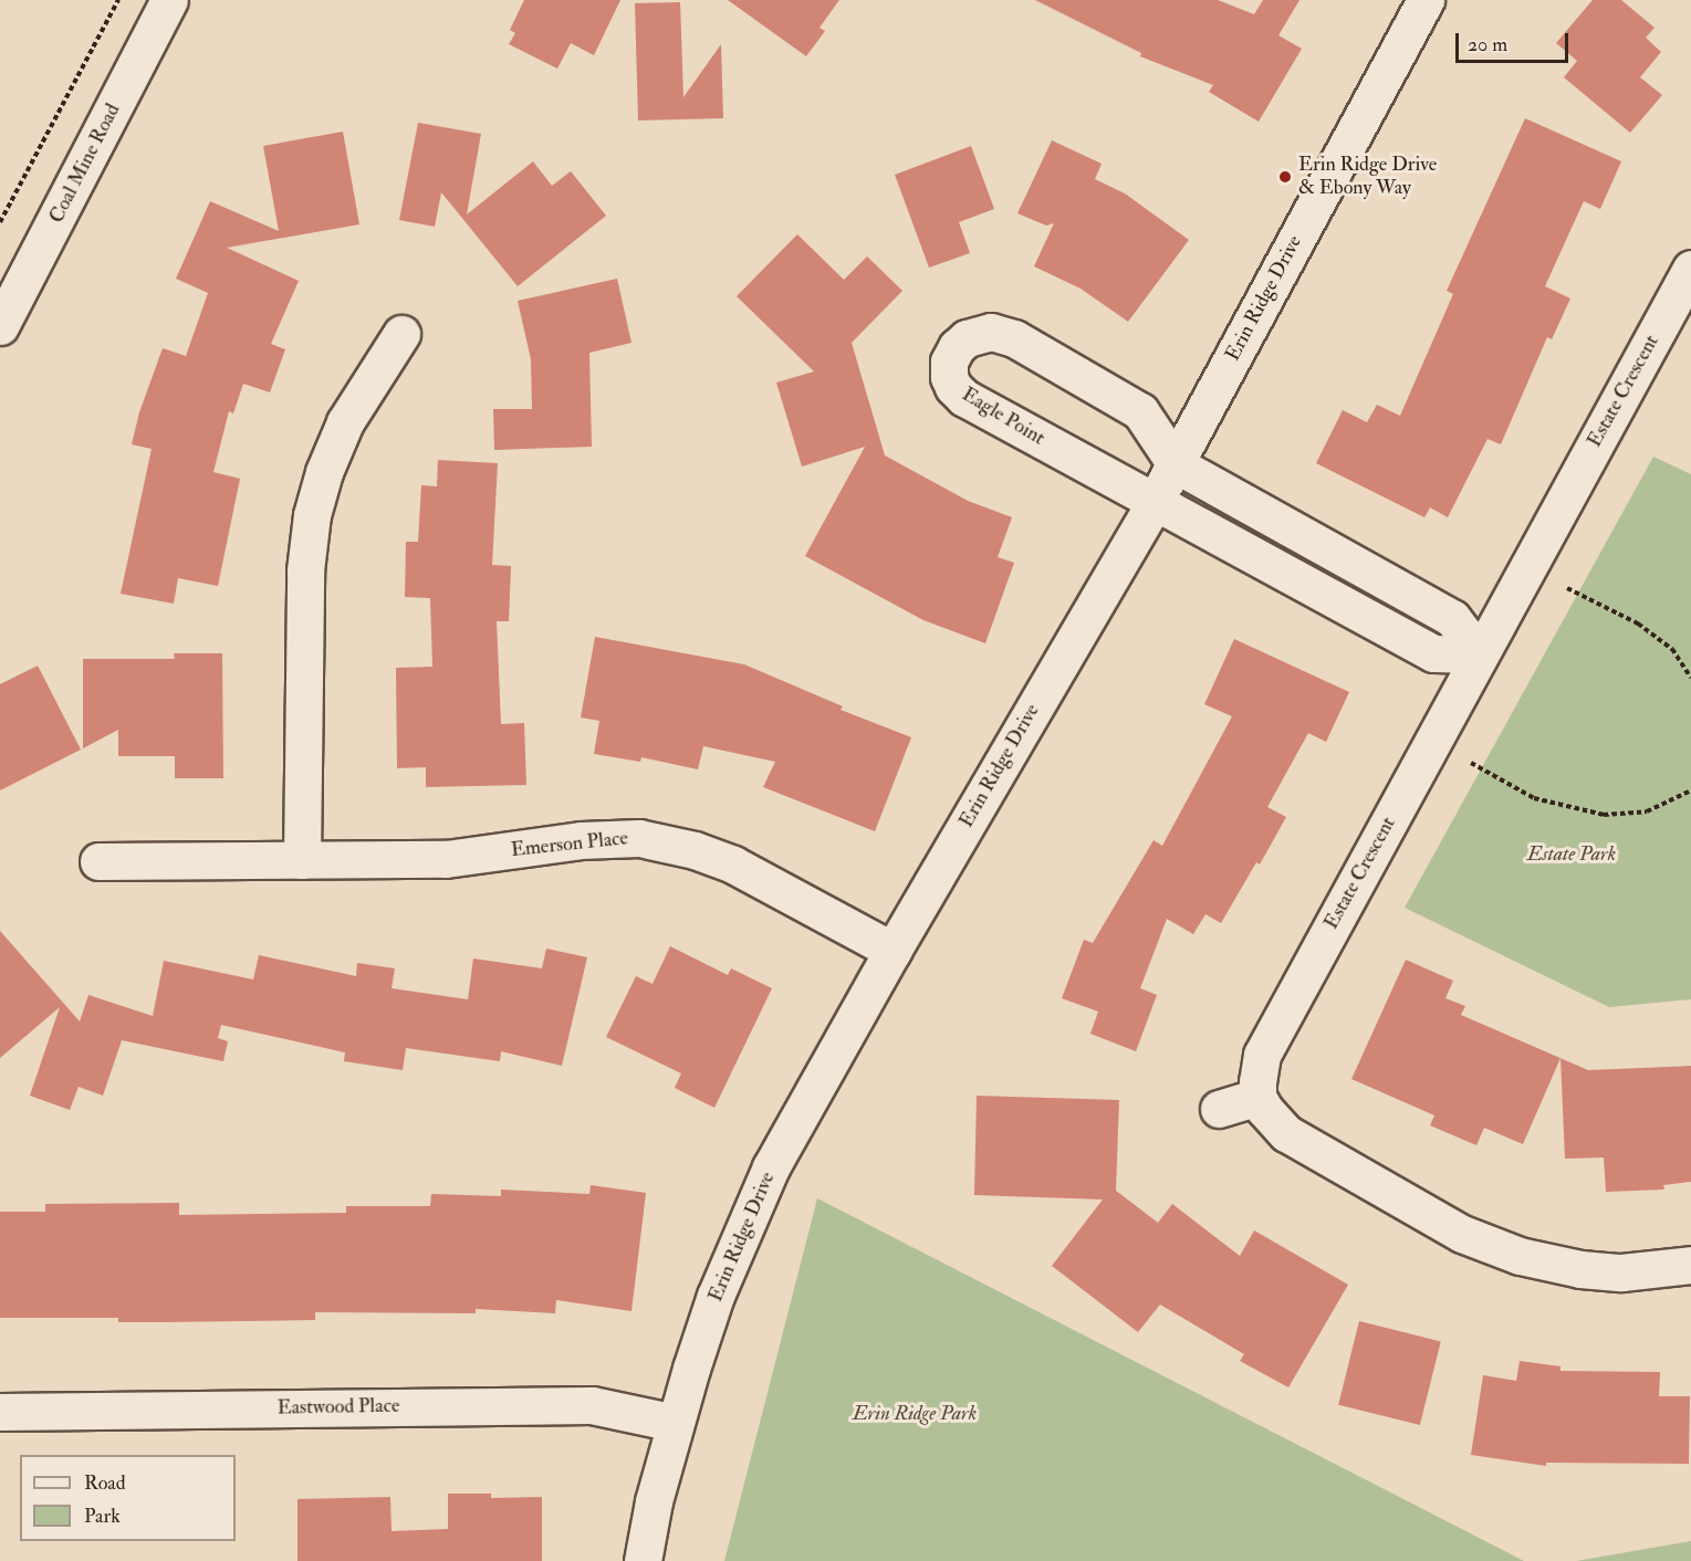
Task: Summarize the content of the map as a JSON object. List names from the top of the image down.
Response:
{
  "streets": {
    "street": [
      "Coal Mine Road",
      "Erin Ridge Drive",
      "Estate Crescent",
      "Eagle Point",
      "Emerson Place",
      "Eastwood Place"
    ]
  },
  "crossings": [
    ["Erin Ridge Drive", "Eagle Point"],
    ["Erin Ridge Drive", "Emerson Place"],
    ["Erin Ridge Drive", "Eastwood Place"]
  ],
  "parks": ["Estate Park", "Erin Ridge Park"],
  "places": ["Erin Ridge Drive & Ebony Way"],
  "legend": ["Road", "Park"],
  "scale_bar": "20 m"
}
